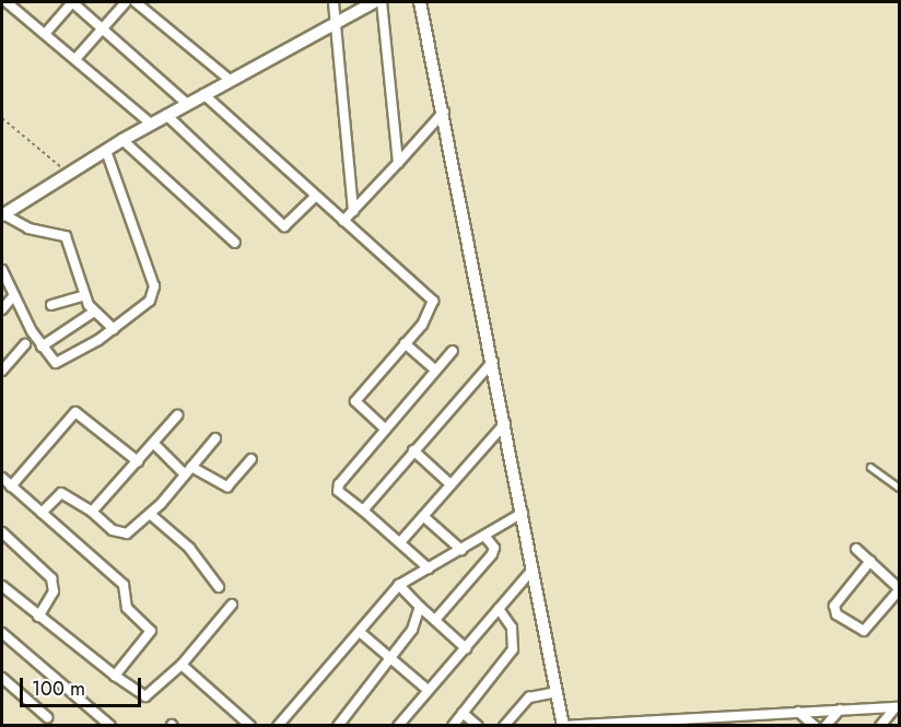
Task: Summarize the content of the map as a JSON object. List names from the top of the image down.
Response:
{
  "scale_bar": "100 m"
}
